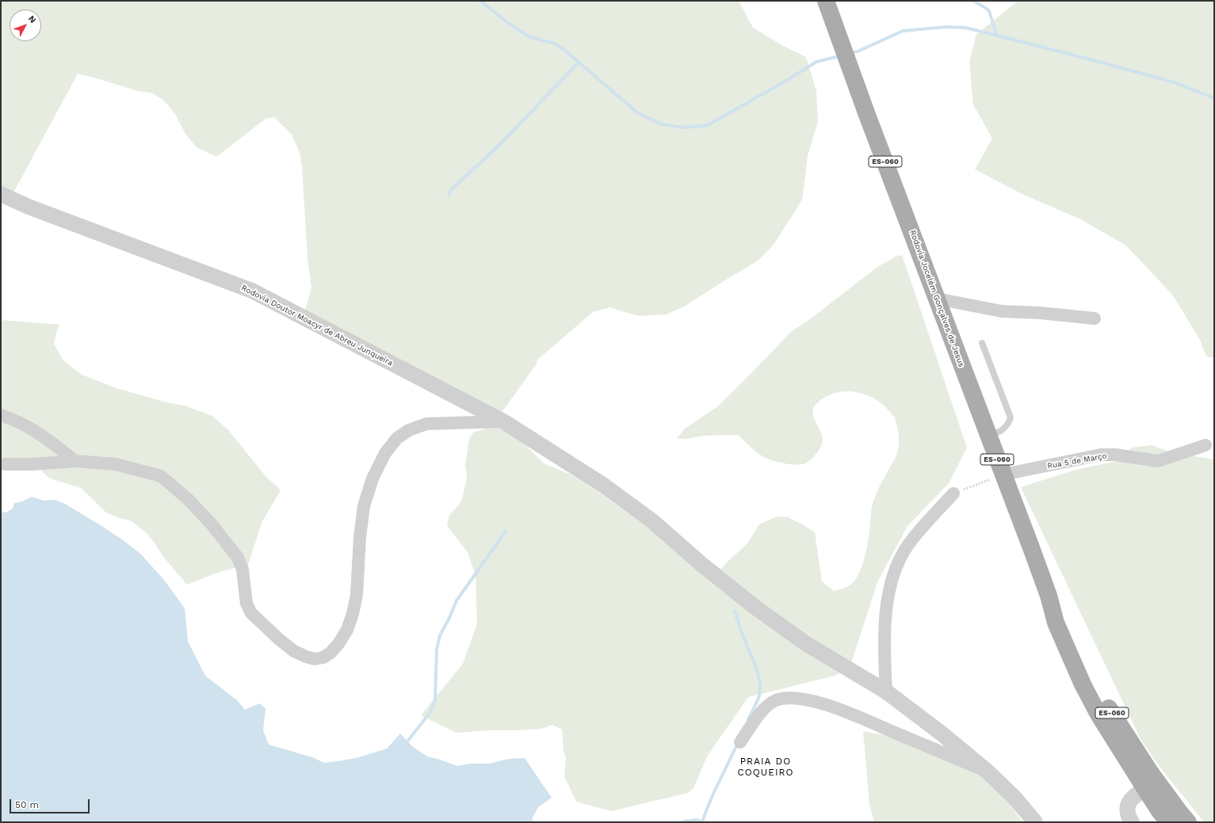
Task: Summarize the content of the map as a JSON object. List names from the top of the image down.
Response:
{
  "streets": {
    "main road": ["ES-060", "Rodovia Jocelém Gonçalves de Jesus"],
    "street": ["Rodovia Doutor Moacyr de Abreu Junqueira", "Rua 5 de Março"]
  },
  "crossings": [
    ["Rodovia Jocelém Gonçalves de Jesus", "Rua 5 de Março"]
  ],
  "districts": ["PRAIA DO COQUEIRO"],
  "scale_bar": "50 m",
  "north": "top right"
}
